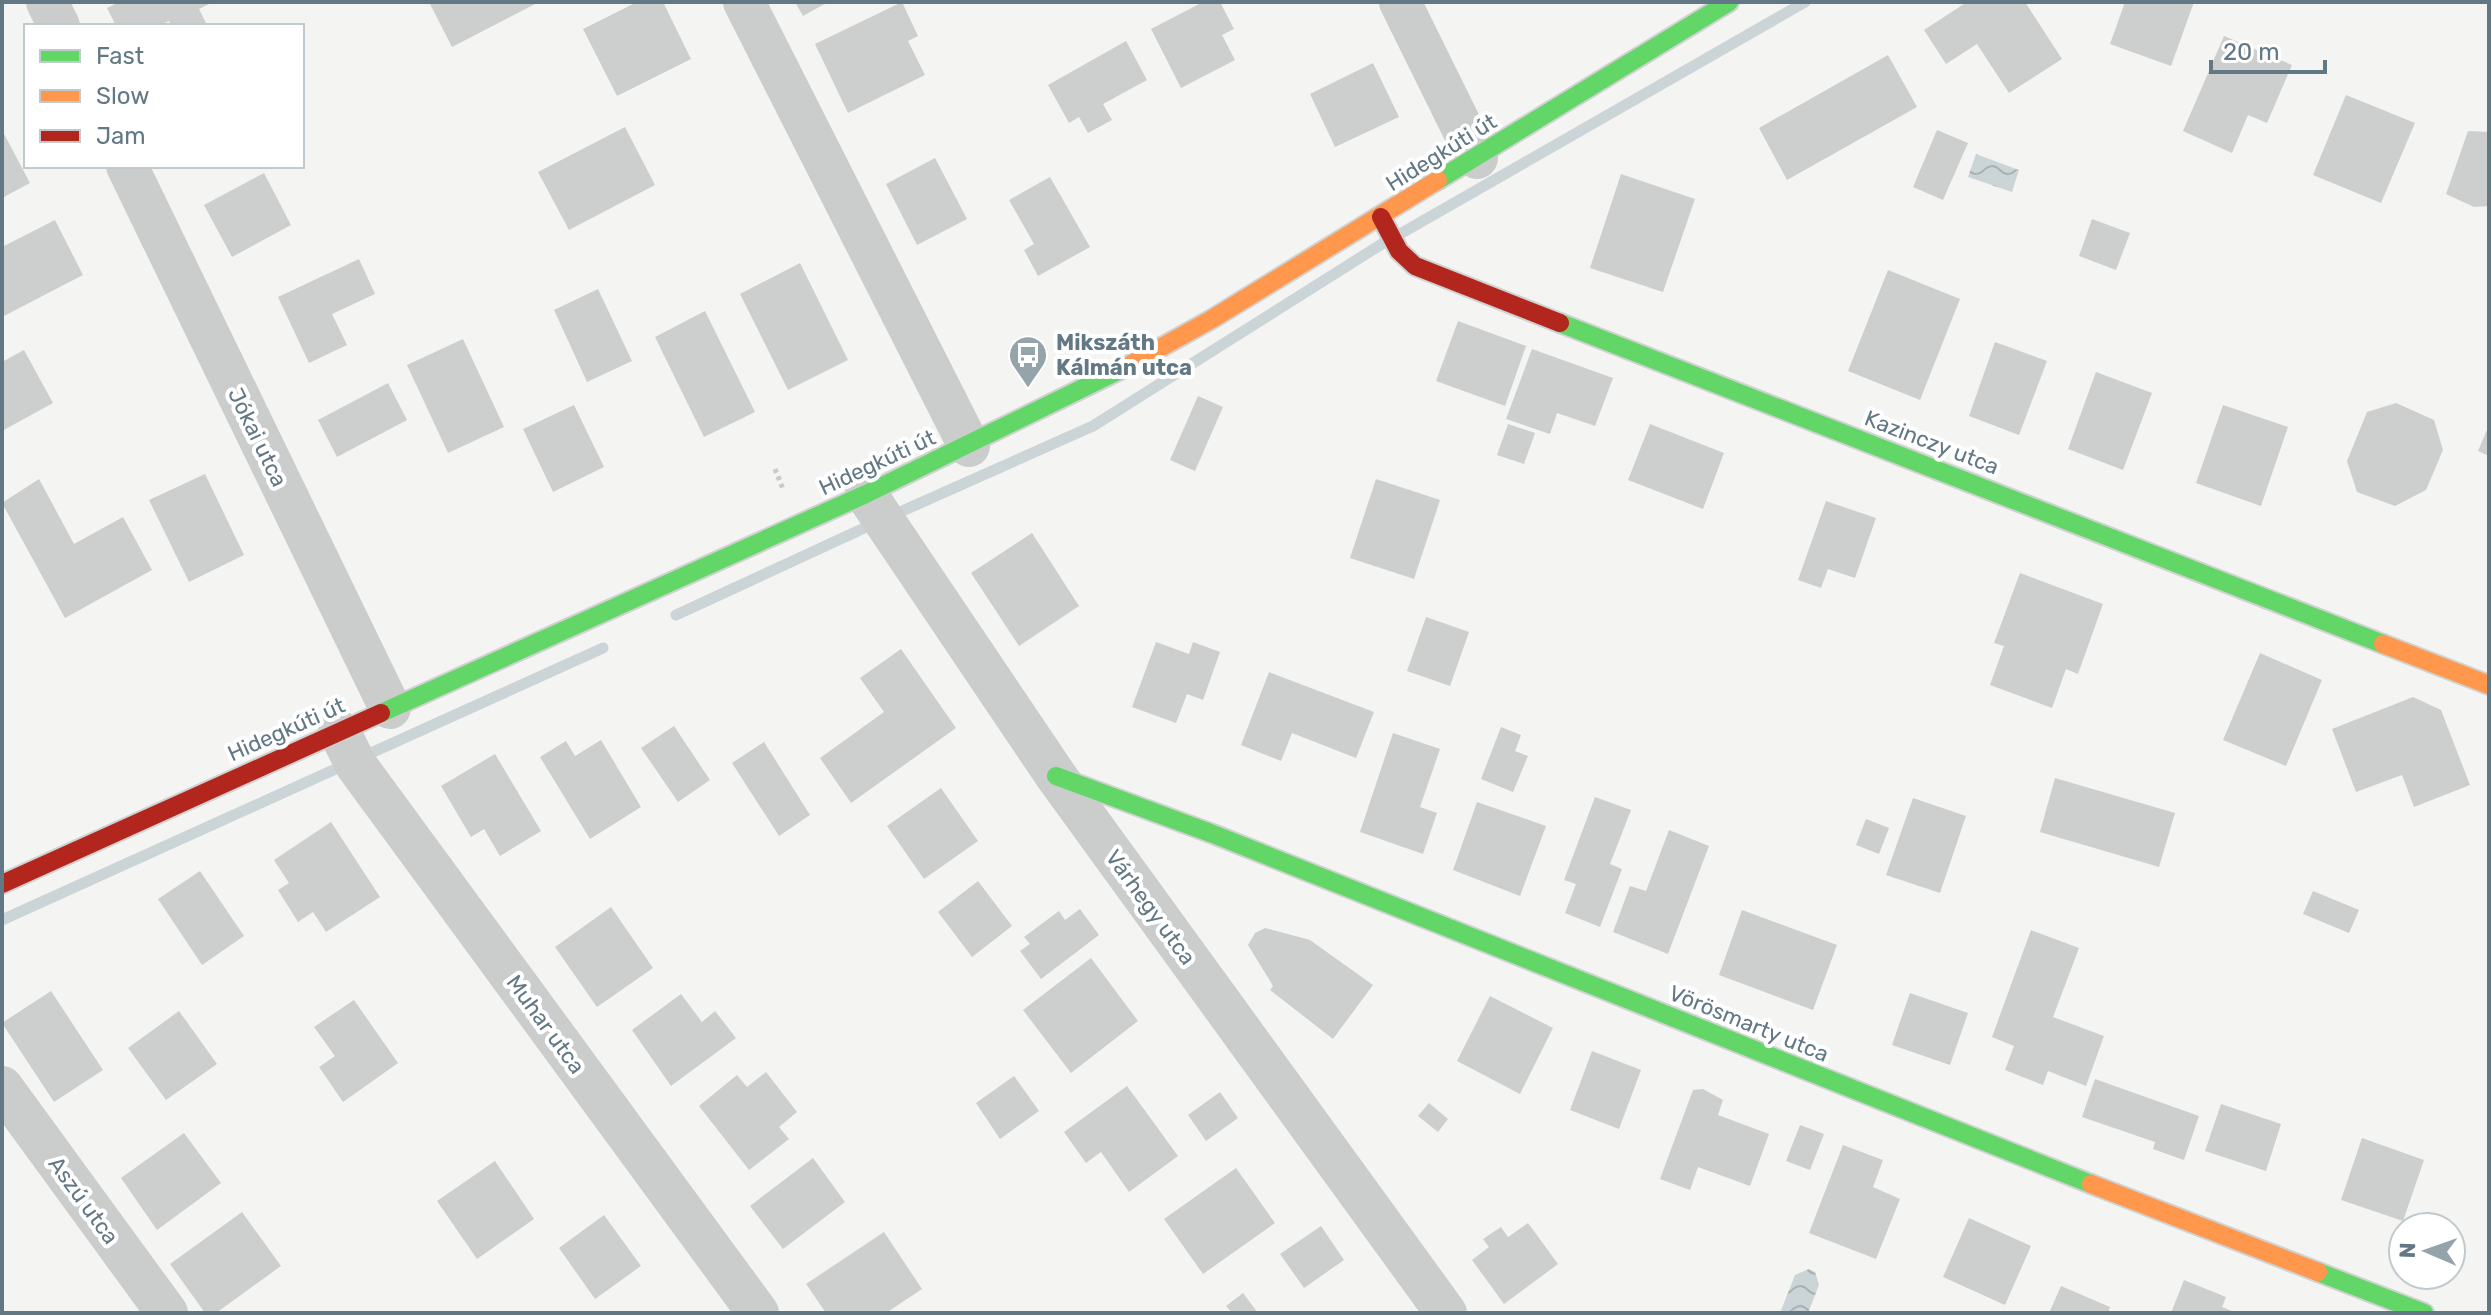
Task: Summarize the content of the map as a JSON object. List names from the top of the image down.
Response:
{
  "streets": {
    "street": [
      "Hidegkúti út",
      "Jókai utca",
      "Kazinczy utca",
      "Várhegy utca",
      "Vörösmarty utca",
      "Muhar utca",
      "Aszú utca"
    ]
  },
  "crossings": [
    ["Hidegkúti út", "Jókai utca"],
    ["Hidegkúti út", "Kazinczy utca"],
    ["Hidegkúti út", "Várhegy utca"],
    ["Hidegkúti út", "Muhar utca"],
    ["Várhegy utca", "Vörösmarty utca"]
  ],
  "places": {
    "bus stop": ["Mikszáth Kálmán utca"]
  },
  "legend": ["Fast", "Slow", "Jam"],
  "scale_bar": "20 m",
  "north": "left"
}
